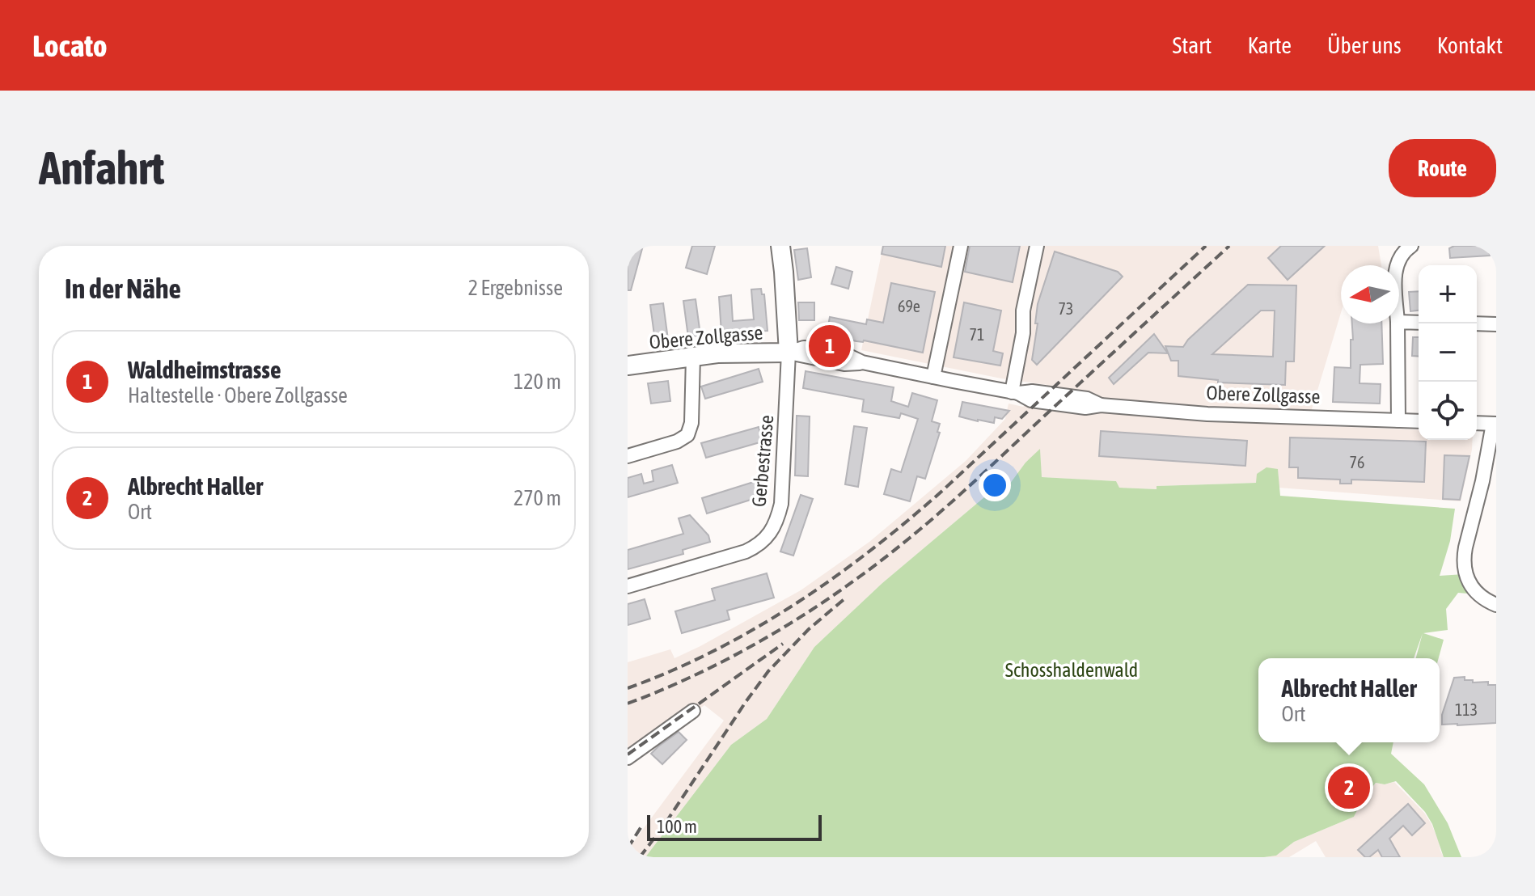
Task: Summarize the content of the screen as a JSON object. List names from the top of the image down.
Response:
{
  "streets": {
    "street": ["Obere Zollgasse", "Gerbestrasse"]
  },
  "crossings": [
    ["Obere Zollgasse", "Gerbestrasse"]
  ],
  "parks": ["Schosshaldenwald"],
  "house_numbers": [
    "69e",
    "73",
    "71",
    "76",
    "113"
  ],
  "scale_bar": "100 m",
  "north": "left",
  "page": {
    "header": "Locato",
    "nav": [
      "Start",
      "Karte",
      "Über uns",
      "Kontakt"
    ],
    "buttons": "Route",
    "title": "Anfahrt",
    "heading": ["In der Nähe", "2 Ergebnisse"],
    "map_buttons": ["+", "−"],
    "pins": ["1", "2"],
    "list": [
      {
        "mark": "1",
        "name": "Waldheimstrasse",
        "note": "Haltestelle · Obere Zollgasse",
        "value": "120 m"
      },
      {
        "mark": "2",
        "name": "Albrecht Haller",
        "note": "Ort",
        "value": "270 m"
      }
    ],
    "popup": ["Albrecht Haller", "Ort"],
    "scale": "100 m"
  }
}
